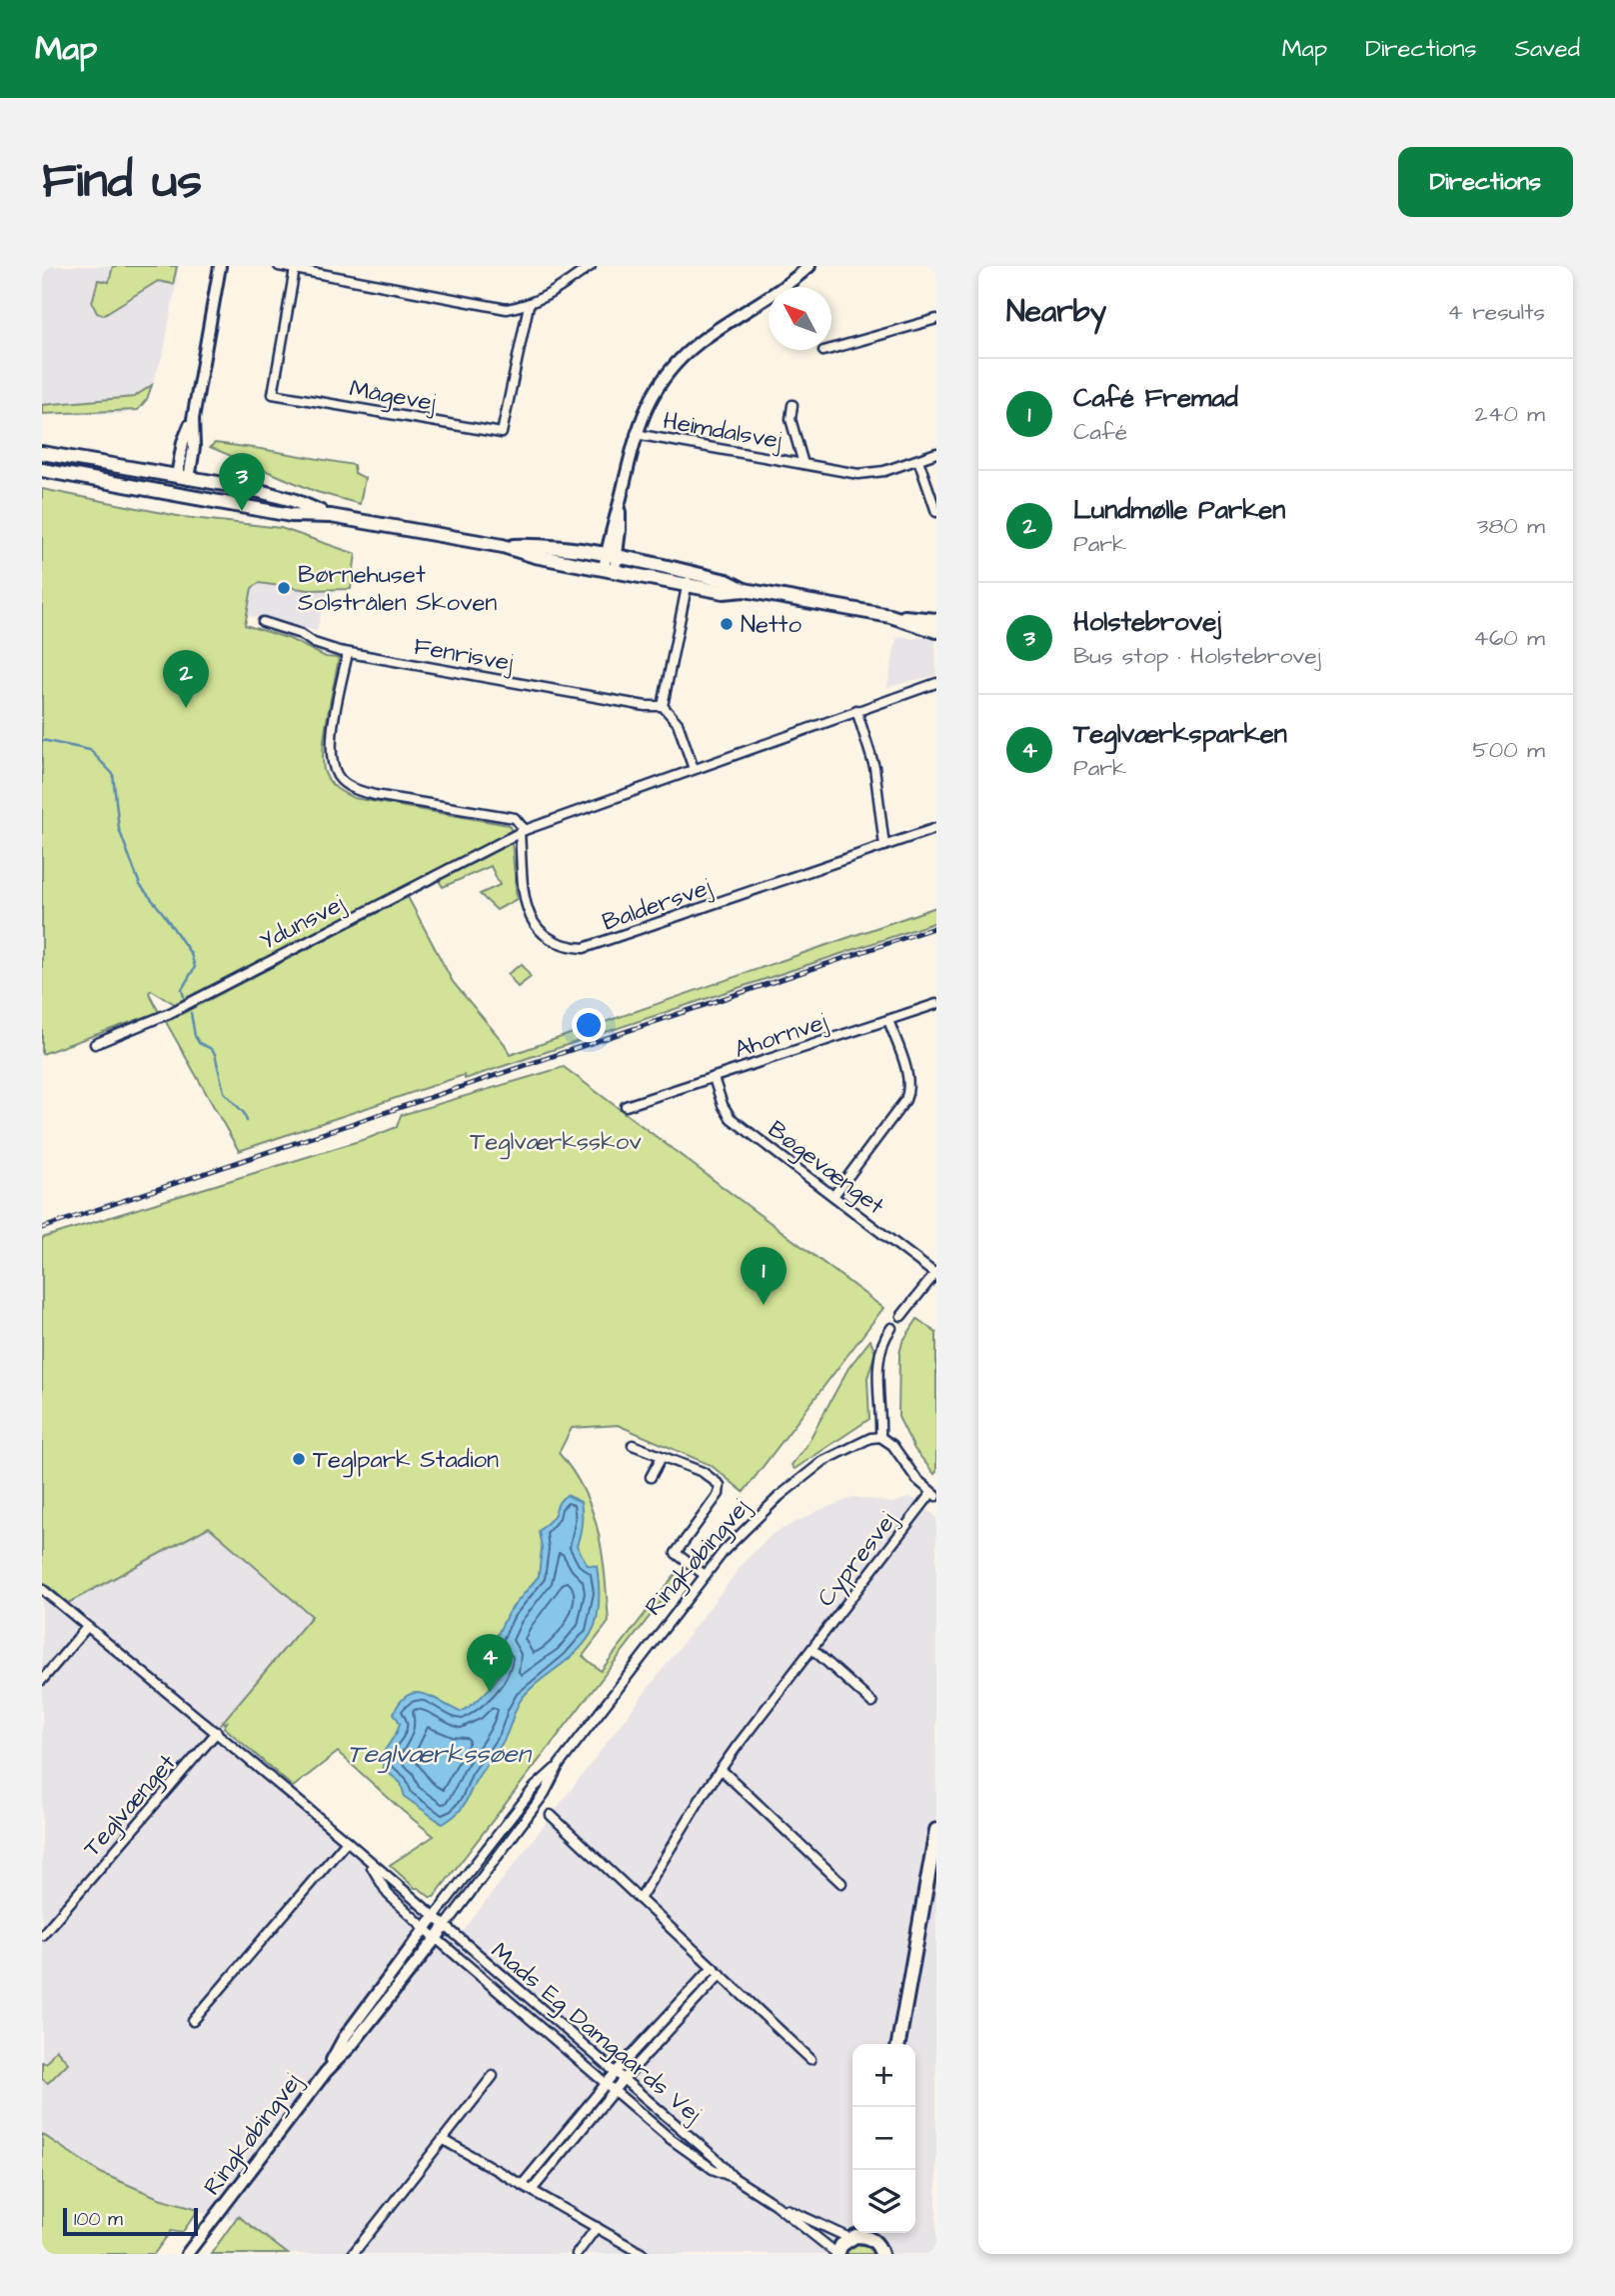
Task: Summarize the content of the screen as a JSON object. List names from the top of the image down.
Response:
{
  "streets": {
    "street": [
      "Mågevej",
      "Heimdalsvej",
      "Fenrisvej",
      "Baldersvej",
      "Ydunsvej",
      "Ahornvej",
      "Bøgevænget",
      "Ringkøbingvej",
      "Cypresvej",
      "Teglvænget",
      "Mads Eg Damgaards Vej"
    ]
  },
  "crossings": [
    ["Baldersvej", "Ydunsvej"],
    ["Ahornvej", "Bøgevænget"],
    ["Ringkøbingvej", "Cypresvej"],
    ["Ringkøbingvej", "Mads Eg Damgaards Vej"]
  ],
  "water": ["Teglværkssøen"],
  "parks": ["Teglværksskov"],
  "places": ["Børnehuset Solstrålen Skoven", "Netto", "Teglpark Stadion"],
  "scale_bar": "100 m",
  "north": "top left",
  "page": {
    "header": "Map",
    "nav": ["Map", "Directions", "Saved"],
    "buttons": "Directions",
    "title": "Find us",
    "heading": ["Nearby", "4 results"],
    "list": [
      {
        "mark": "1",
        "name": "Café Fremad",
        "note": "Café",
        "value": "240 m"
      },
      {
        "mark": "2",
        "name": "Lundmølle Parken",
        "note": "Park",
        "value": "380 m"
      },
      {
        "mark": "3",
        "name": "Holstebrovej",
        "note": "Bus stop · Holstebrovej",
        "value": "460 m"
      },
      {
        "mark": "4",
        "name": "Teglværksparken",
        "note": "Park",
        "value": "500 m"
      }
    ],
    "pins": [
      "3",
      "2",
      "1",
      "4"
    ],
    "map_buttons": ["+", "−"],
    "scale": "100 m"
  }
}
